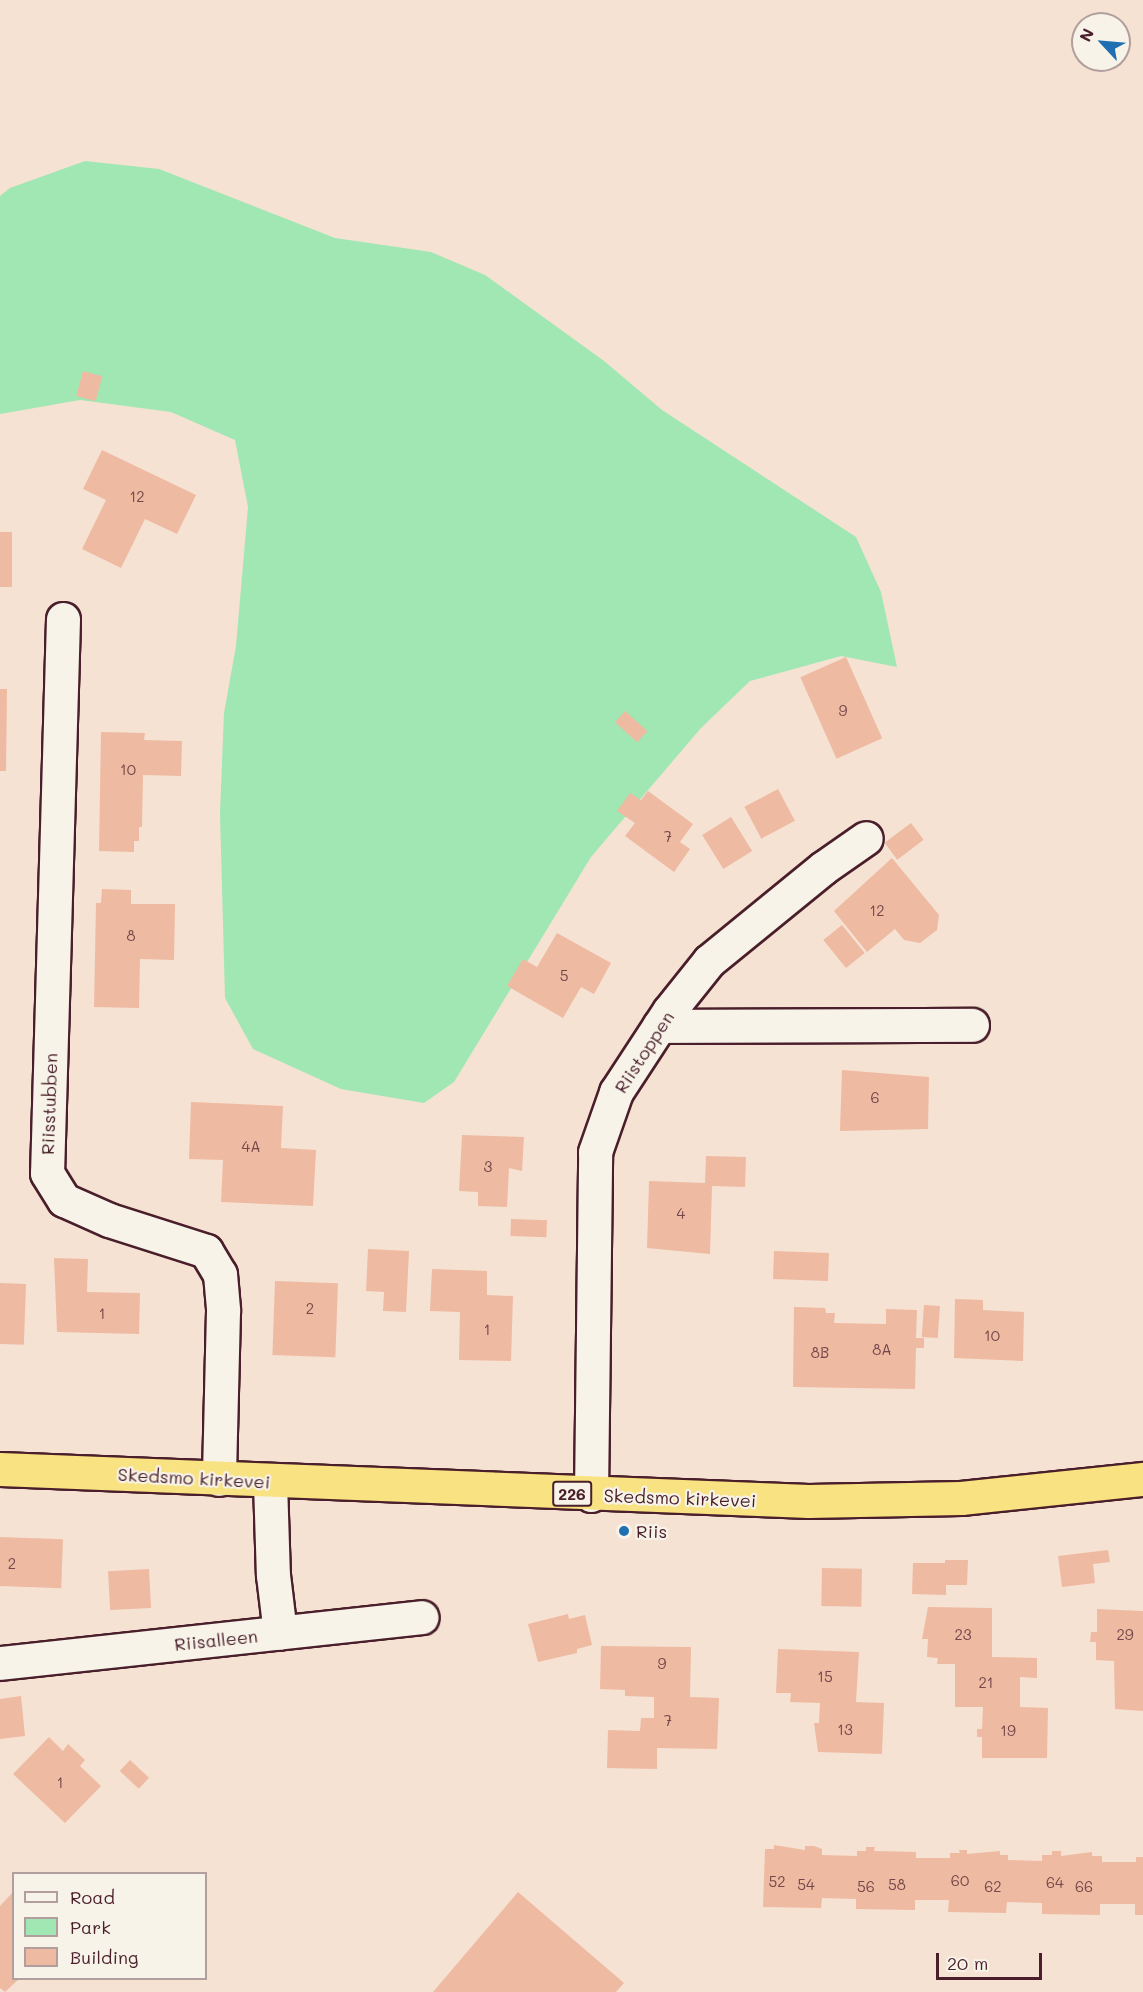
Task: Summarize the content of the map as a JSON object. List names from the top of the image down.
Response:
{
  "streets": {
    "highway": ["Skedsmo kirkevei", "226"],
    "street": ["Riistoppen", "Riisstubben", "Riisalleen"]
  },
  "crossings": [
    ["Riistoppen", "Skedsmo kirkevei"],
    ["Riisstubben", "Skedsmo kirkevei"],
    ["Skedsmo kirkevei", "Riisalleen"]
  ],
  "places": ["Riis"],
  "house_numbers": [
    "12",
    "9",
    "10",
    "7",
    "12",
    "8",
    "5",
    "6",
    "4A",
    "3",
    "4",
    "2",
    "1",
    "1",
    "10",
    "8A",
    "8B",
    "2",
    "23",
    "29",
    "9",
    "15",
    "21",
    "7",
    "13",
    "19",
    "1",
    "60",
    "52",
    "64",
    "54",
    "58",
    "56",
    "62",
    "66"
  ],
  "legend": ["Road", "Park", "Building"],
  "scale_bar": "20 m",
  "north": "top left"
}
